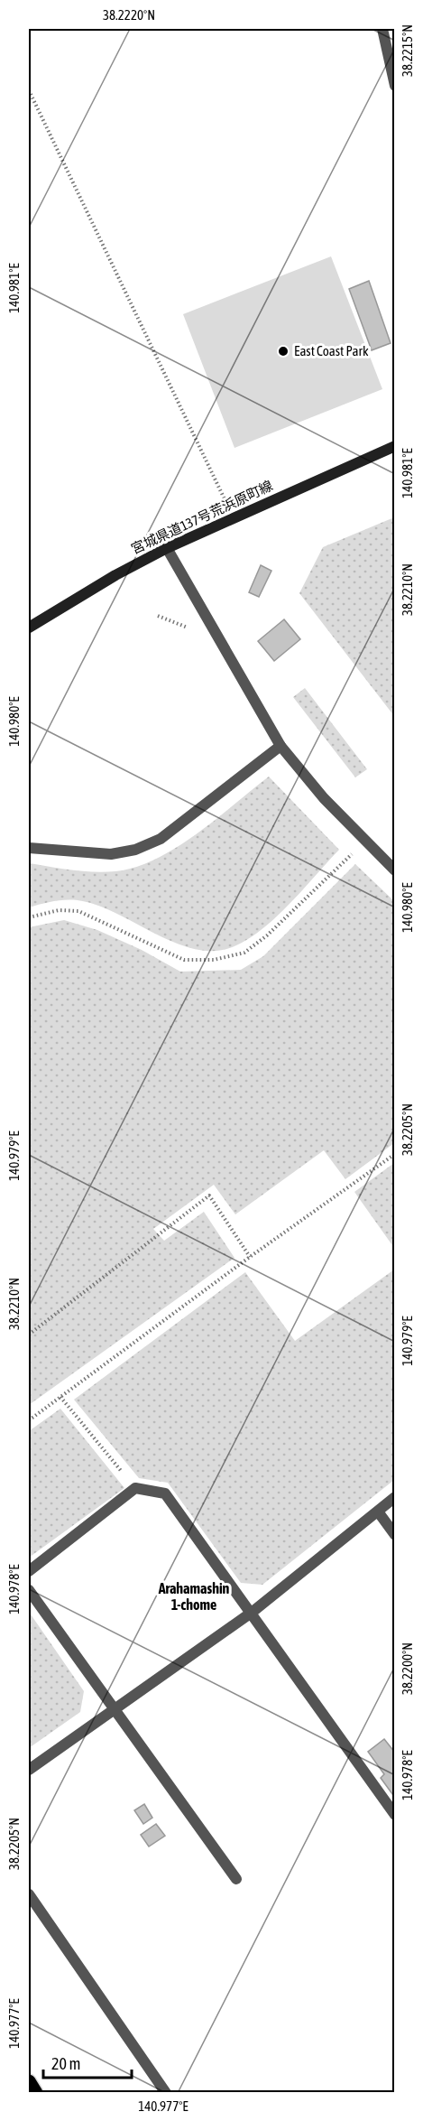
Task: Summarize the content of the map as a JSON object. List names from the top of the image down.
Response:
{
  "streets": {
    "main road": ["宮城県道137号荒浜原町線"]
  },
  "districts": ["Arahamashin 1-chome"],
  "places": ["East Coast Park"],
  "scale_bar": "20 m",
  "coordinates": [
    "38.2220°N",
    "38.2215°N",
    "140.981°E",
    "38.2210°N",
    "140.980°E",
    "38.2205°N",
    "140.979°E",
    "140.978°E",
    "38.2200°N",
    "140.977°E"
  ]
}
